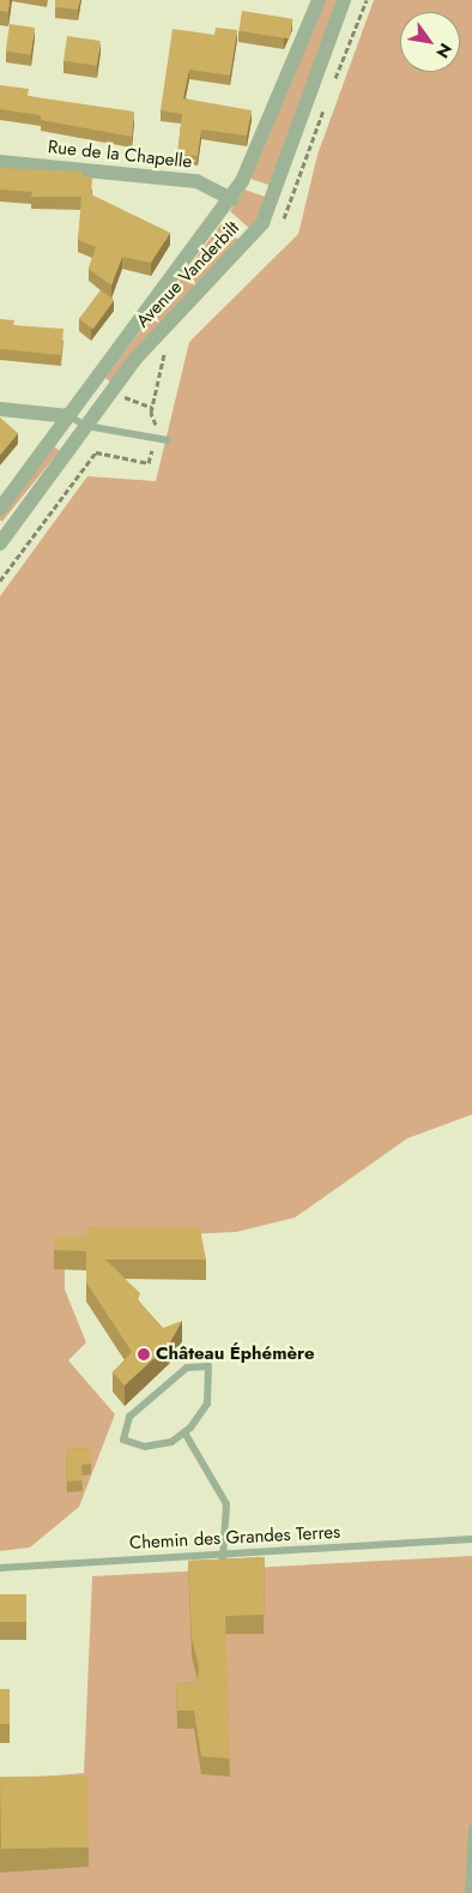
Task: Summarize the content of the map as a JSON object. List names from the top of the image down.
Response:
{
  "streets": {
    "street": ["Rue de la Chapelle", "Avenue Vanderbilt"],
    "lane": ["Chemin des Grandes Terres"]
  },
  "crossings": [
    ["Rue de la Chapelle", "Avenue Vanderbilt"]
  ],
  "places": ["Château Éphémère"],
  "north": "bottom right"
}
